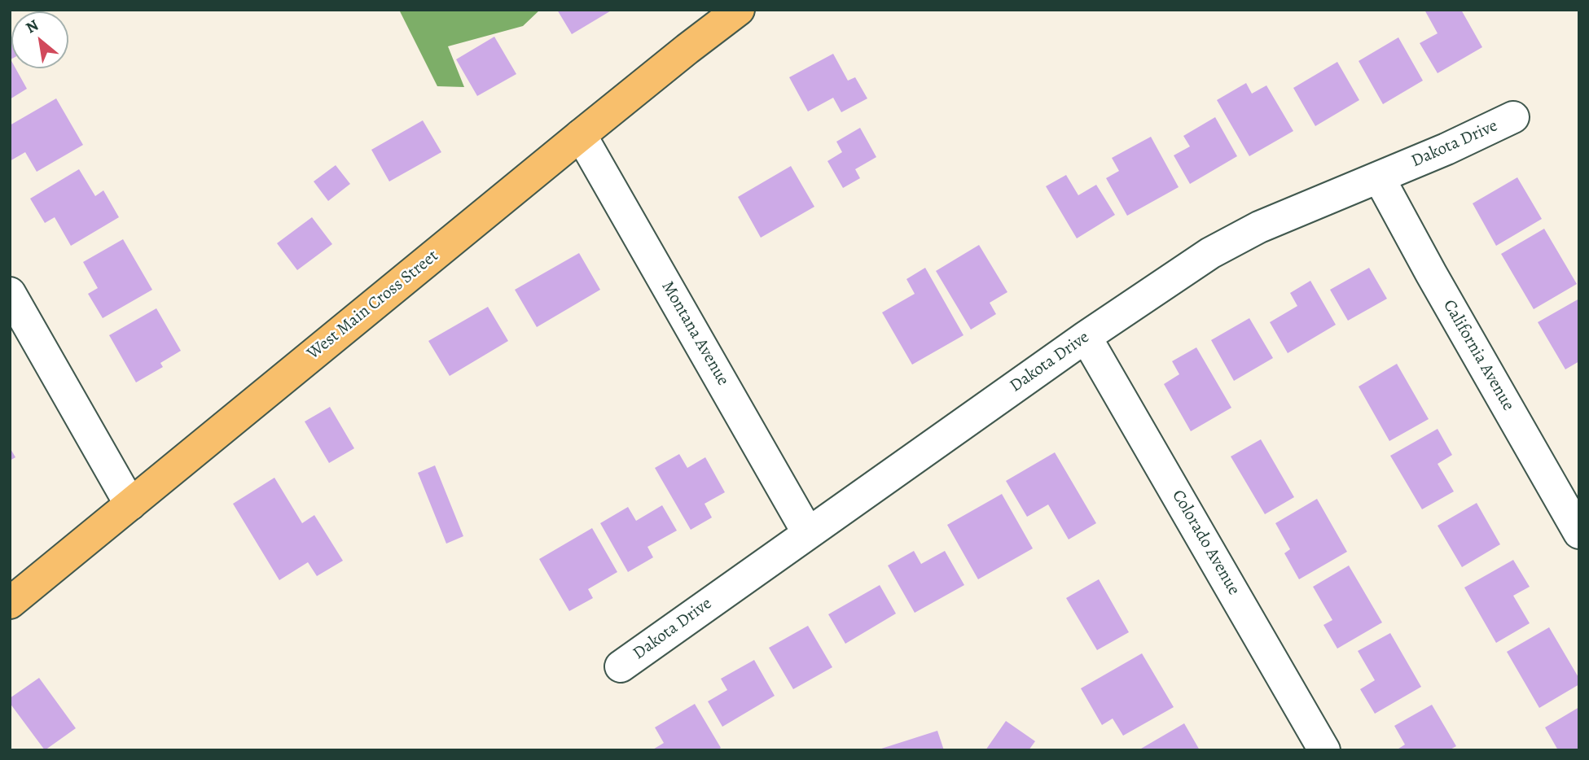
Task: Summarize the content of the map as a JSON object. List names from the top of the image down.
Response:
{
  "streets": {
    "main road": ["West Main Cross Street"],
    "street": [
      "Dakota Drive",
      "Montana Avenue",
      "California Avenue",
      "Colorado Avenue"
    ]
  },
  "crossings": [
    ["Dakota Drive", "Montana Avenue"],
    ["Dakota Drive", "California Avenue"],
    ["Dakota Drive", "Colorado Avenue"],
    ["West Main Cross Street", "Montana Avenue"]
  ],
  "north": "top left"
}
